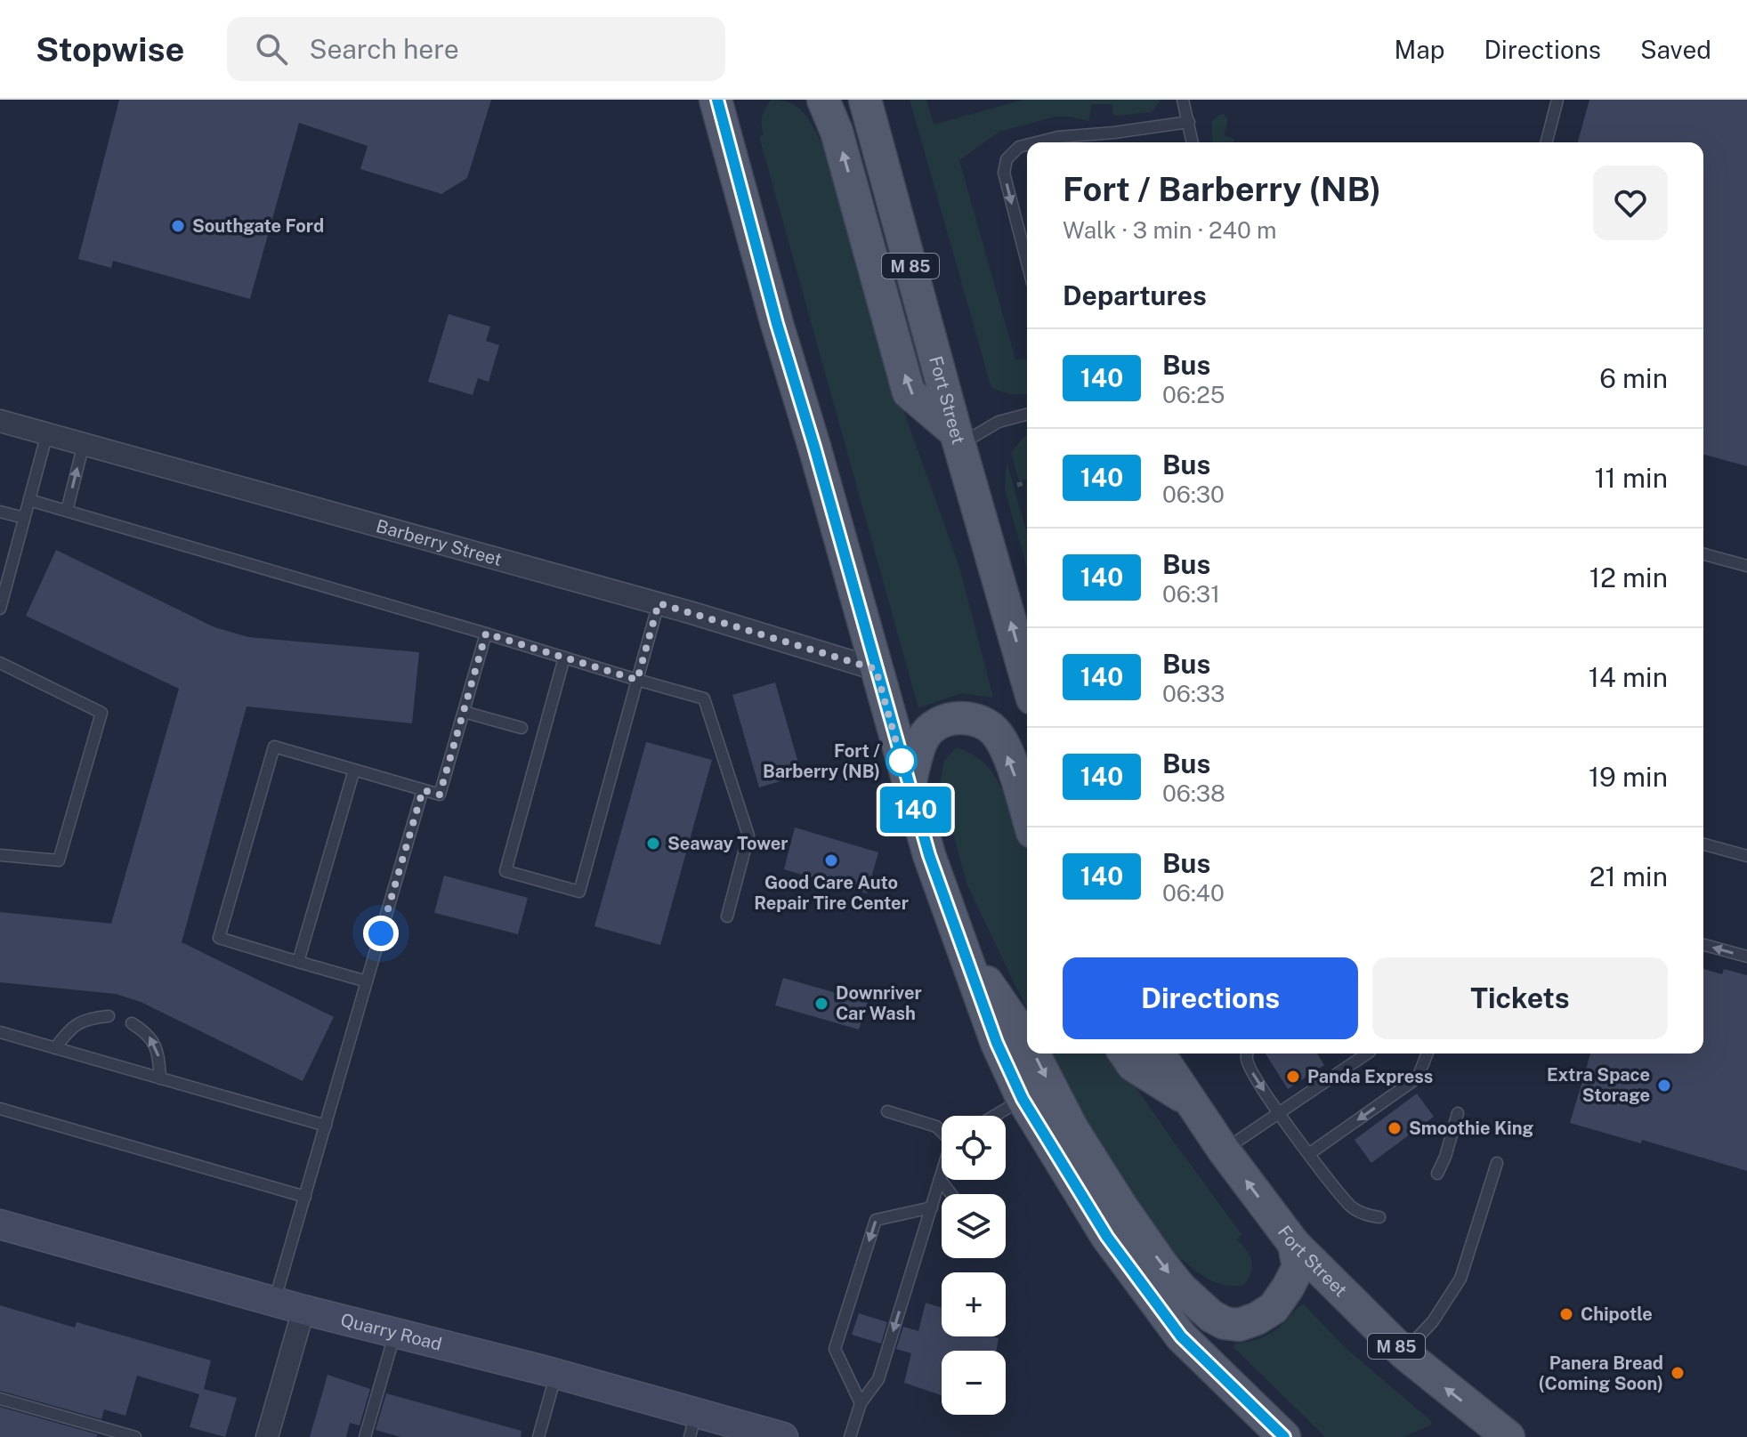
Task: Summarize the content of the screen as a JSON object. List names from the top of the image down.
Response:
{
  "streets": {
    "main road": ["M 85", "Fort Street"],
    "street": ["Barberry Street", "Quarry Road"]
  },
  "places": [
    "Southgate Ford",
    "Fort / Barberry (NB)",
    "Seaway Tower",
    "Good Care Auto Repair Tire Center",
    "Downriver Car Wash",
    "Panda Express",
    "Extra Space Storage",
    "Smoothie King",
    "Chipotle",
    "Panera Bread (Coming Soon)"
  ],
  "lines": ["bus line 140"],
  "page": {
    "header": "Stopwise",
    "search": "Search here",
    "nav": ["Map", "Directions", "Saved"],
    "on_map": "140",
    "heading": [
      ["Fort / Barberry (NB)", "Walk · 3 min · 240 m"],
      "Departures"
    ],
    "list": [
      {
        "mark": "140",
        "name": "Bus",
        "note": "06:25",
        "value": "6 min"
      },
      {
        "mark": "140",
        "name": "Bus",
        "note": "06:30",
        "value": "11 min"
      },
      {
        "mark": "140",
        "name": "Bus",
        "note": "06:31",
        "value": "12 min"
      },
      {
        "mark": "140",
        "name": "Bus",
        "note": "06:33",
        "value": "14 min"
      },
      {
        "mark": "140",
        "name": "Bus",
        "note": "06:38",
        "value": "19 min"
      },
      {
        "mark": "140",
        "name": "Bus",
        "note": "06:40",
        "value": "21 min"
      }
    ],
    "buttons": ["Directions", "Tickets"],
    "map_buttons": ["+", "−"]
  }
}
